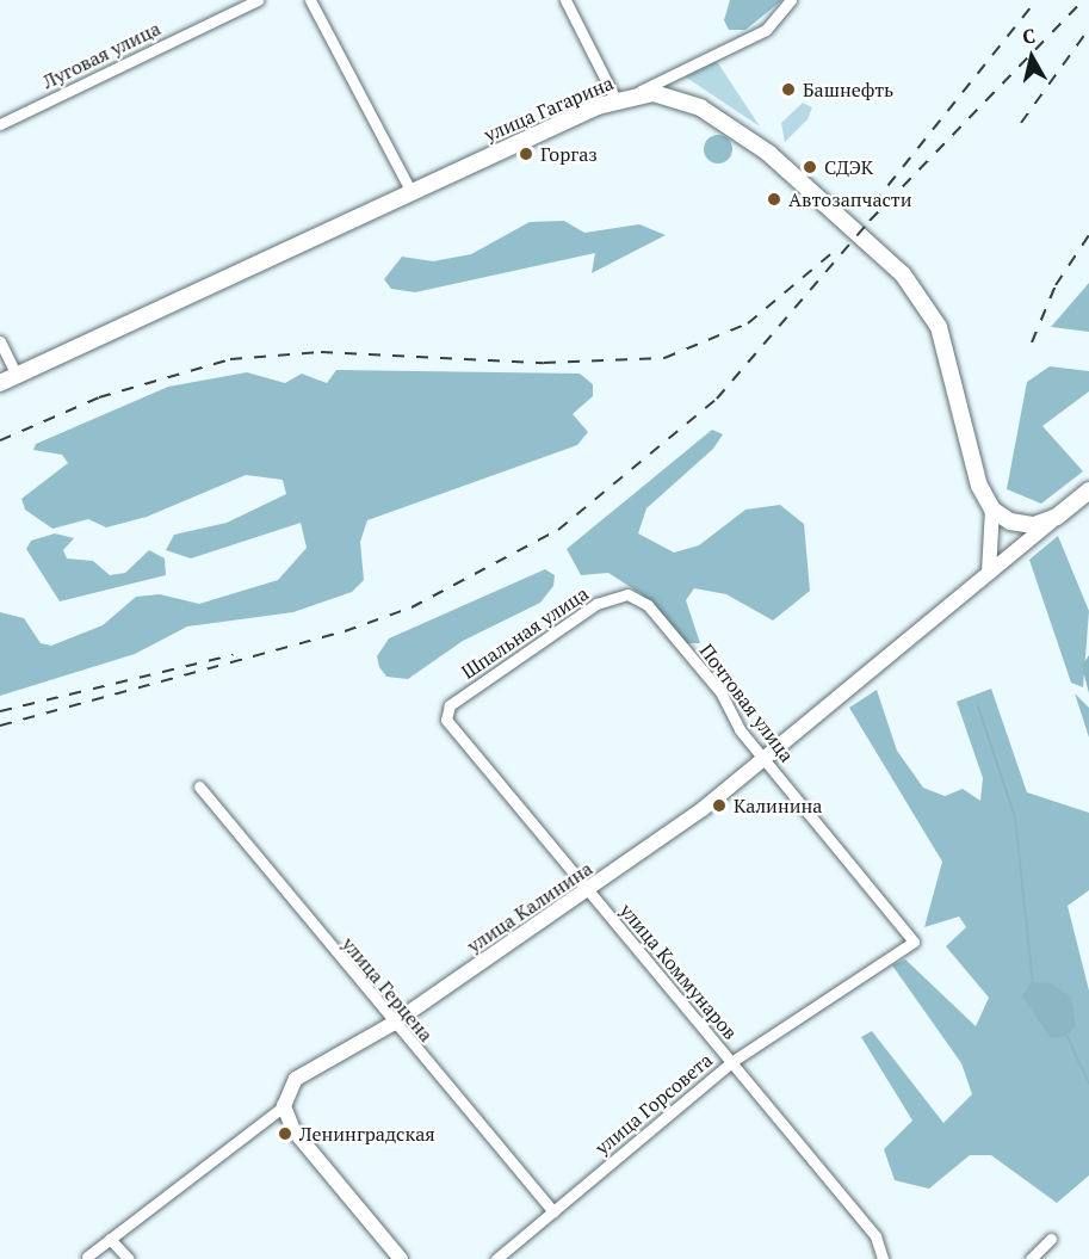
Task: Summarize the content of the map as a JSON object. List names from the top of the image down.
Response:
{
  "streets": {
    "main road": ["улица Гагарина"],
    "street": [
      "Луговая улица",
      "Шпальная улица",
      "Почтовая улица",
      "улица Калинина",
      "улица Коммунаров",
      "улица Герцена",
      "улица Горсовета"
    ]
  },
  "crossings": [
    ["Шпальная улица", "Почтовая улица"],
    ["Шпальная улица", "улица Коммунаров"],
    ["Почтовая улица", "улица Калинина"],
    ["Почтовая улица", "улица Горсовета"],
    ["улица Калинина", "улица Коммунаров"],
    ["улица Калинина", "улица Герцена"],
    ["улица Коммунаров", "улица Горсовета"],
    ["улица Герцена", "улица Горсовета"]
  ],
  "places": [
    "Башнефть",
    "Горгаз",
    "СДЭК",
    "Автозапчасти",
    "Калинина",
    "Ленинградская"
  ],
  "north": "top"
}
